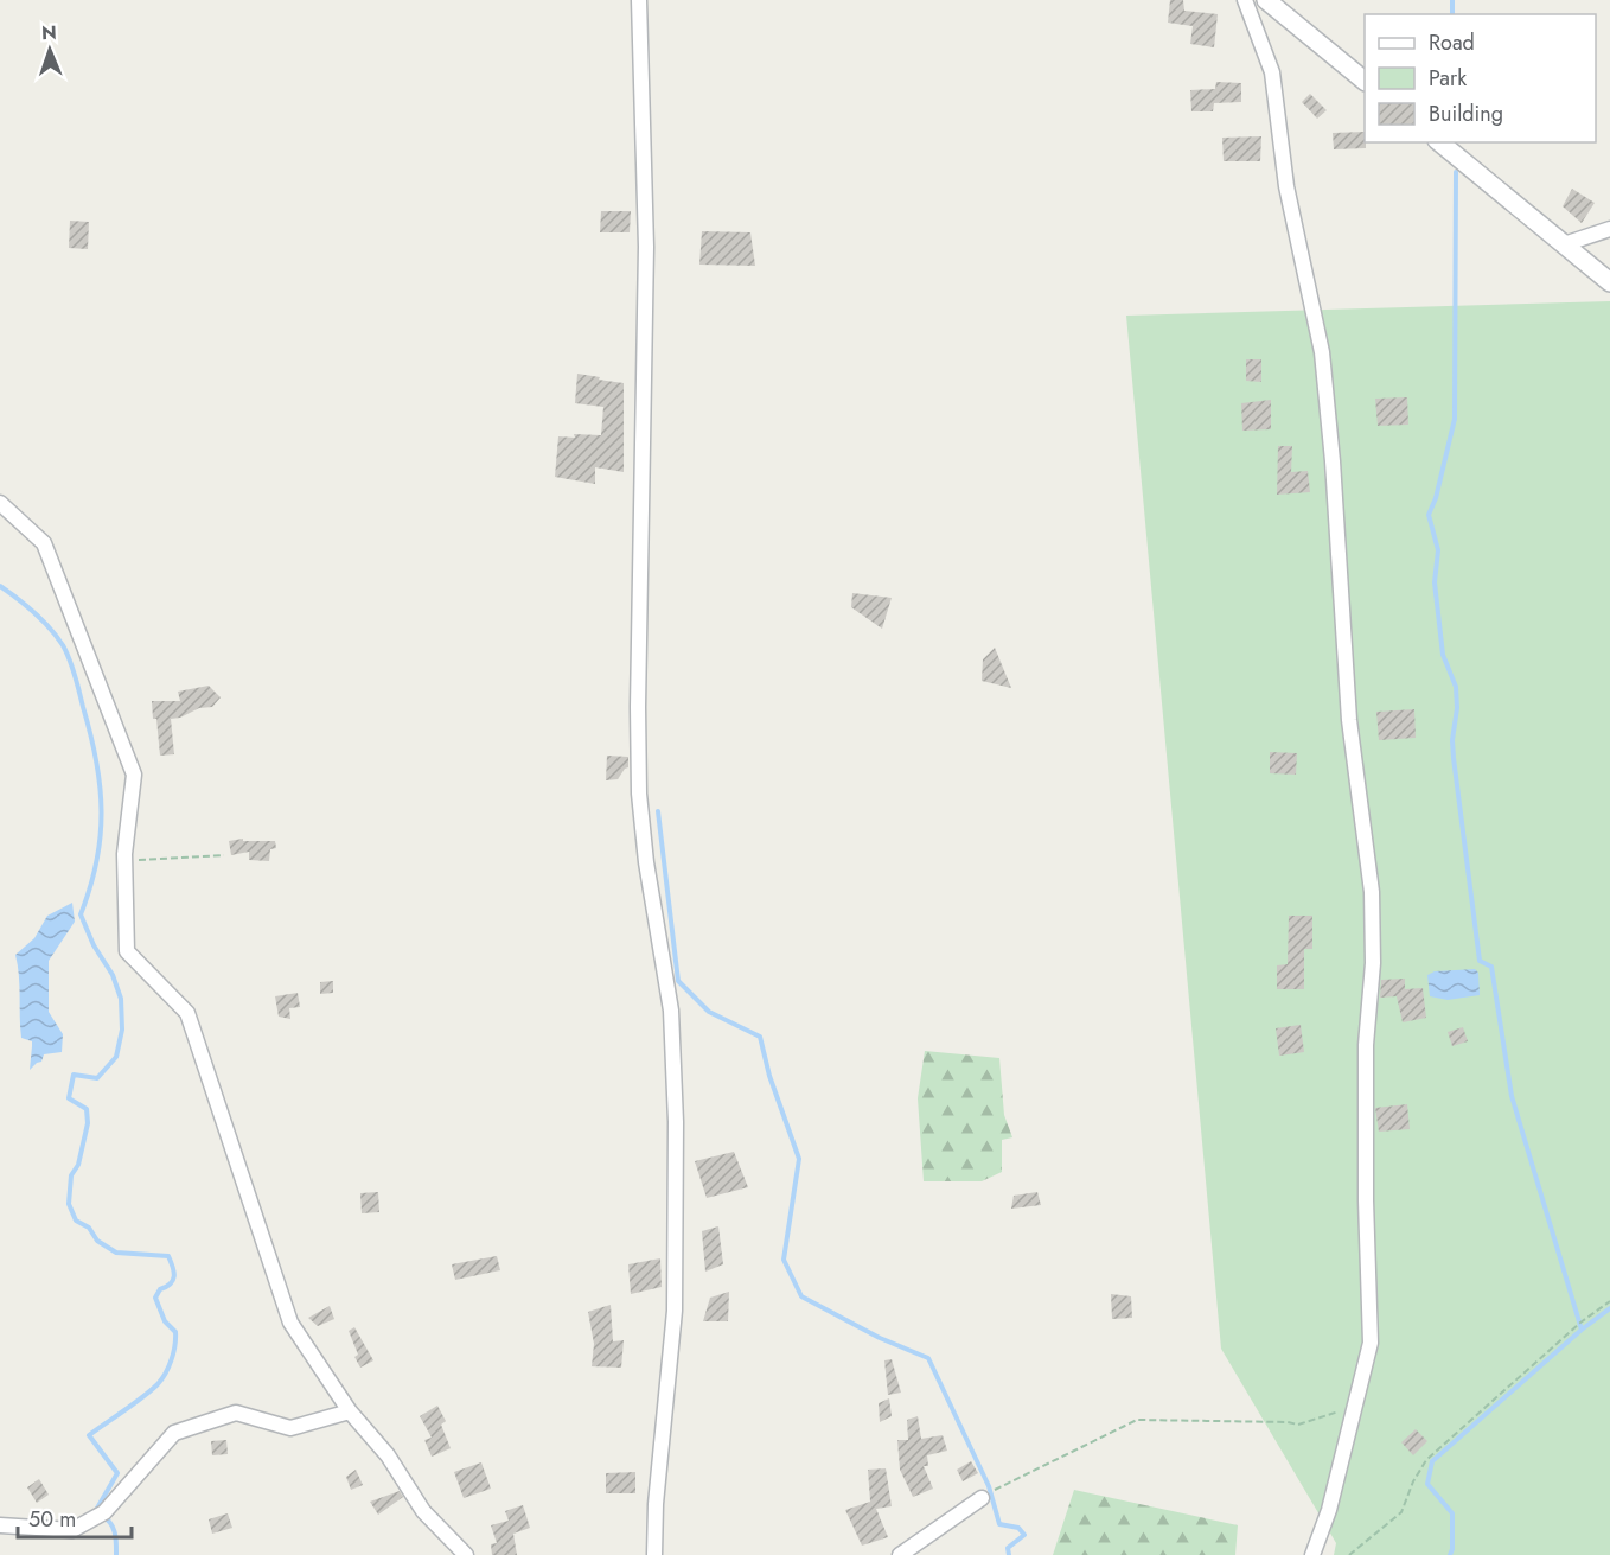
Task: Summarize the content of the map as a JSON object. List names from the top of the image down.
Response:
{
  "legend": ["Road", "Park", "Building"],
  "scale_bar": "50 m",
  "north": "top"
}
